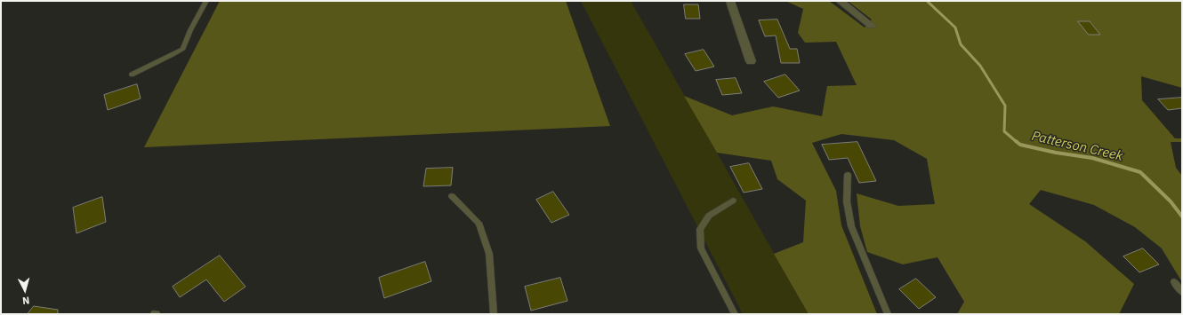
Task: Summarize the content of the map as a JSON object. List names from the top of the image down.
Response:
{
  "water": ["Patterson Creek"],
  "north": "bottom"
}
